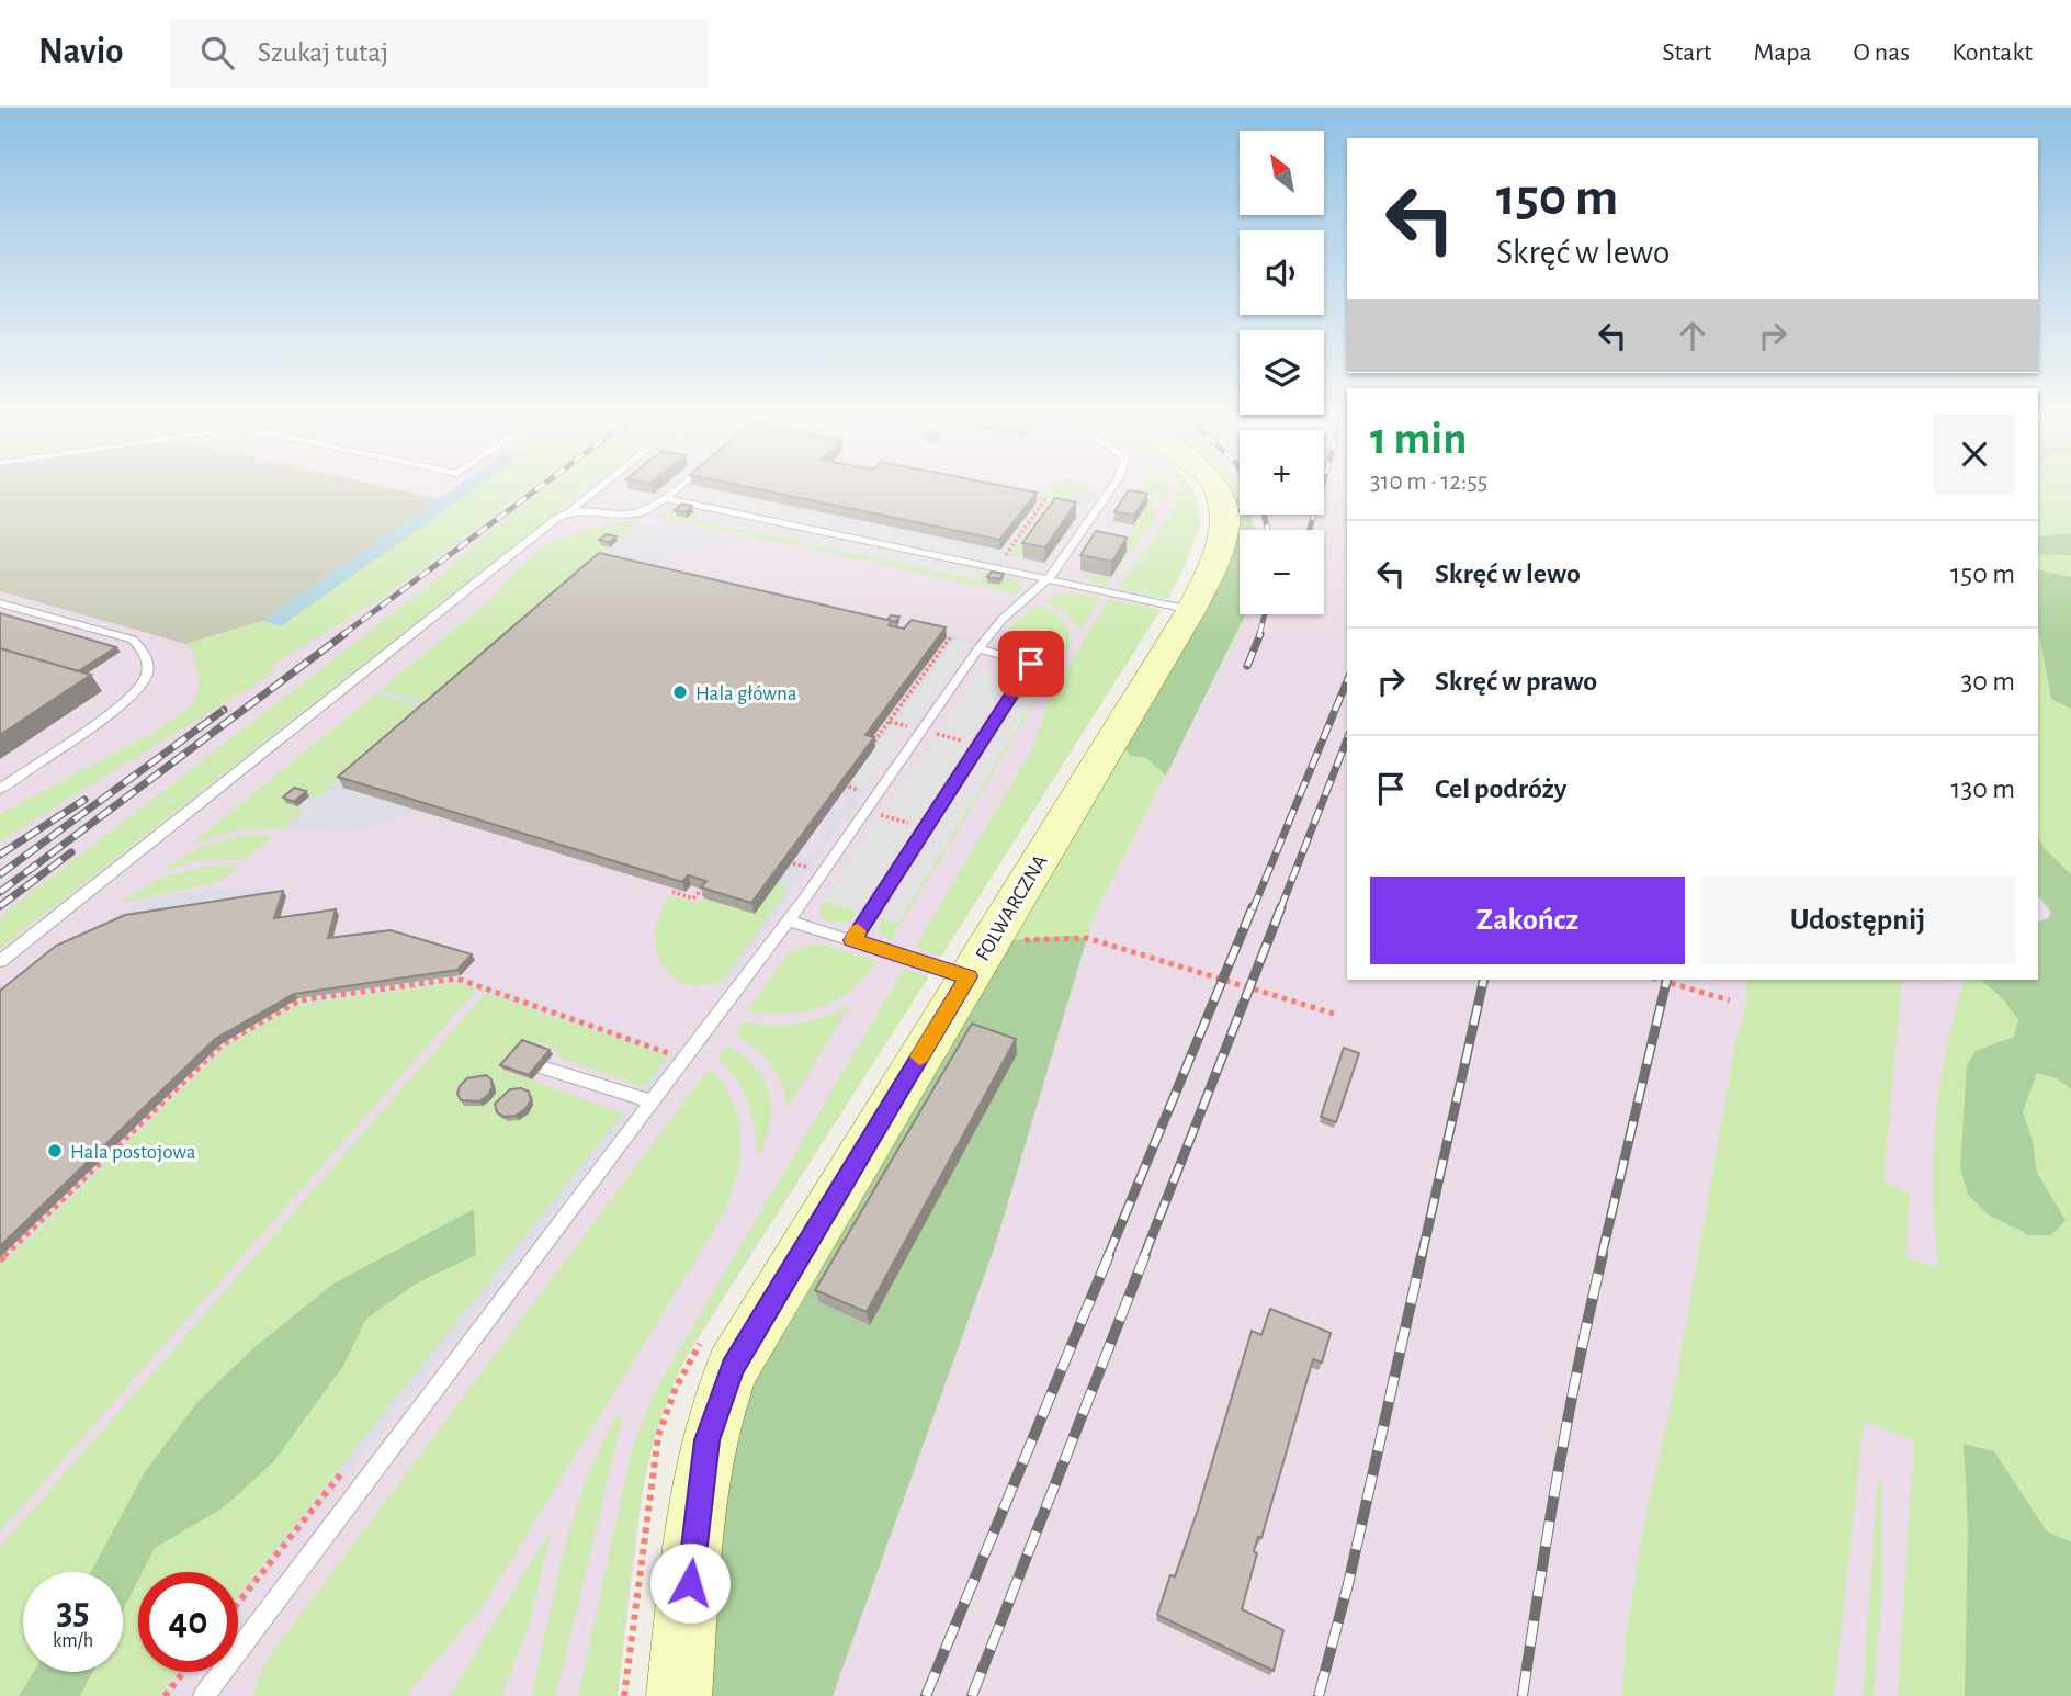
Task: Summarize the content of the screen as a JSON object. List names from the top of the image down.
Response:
{
  "streets": {
    "street": ["FOLWARCZNA"]
  },
  "places": ["Hala główna", "Hala postojowa"],
  "north": "top left",
  "page": {
    "header": "Navio",
    "search": "Szukaj tutaj",
    "nav": [
      "Start",
      "Mapa",
      "O nas",
      "Kontakt"
    ],
    "map_buttons": ["+", "−"],
    "turn": ["150 m", "Skręć w lewo"],
    "heading": ["1 min", "310 m · 12:55"],
    "list": [
      {
        "name": "Skręć w lewo",
        "value": "150 m"
      },
      {
        "name": "Skręć w prawo",
        "value": "30 m"
      },
      {
        "name": "Cel podróży",
        "value": "130 m"
      }
    ],
    "buttons": ["Zakończ", "Udostępnij"],
    "speed": "35 km/h",
    "limit": "40"
  }
}
